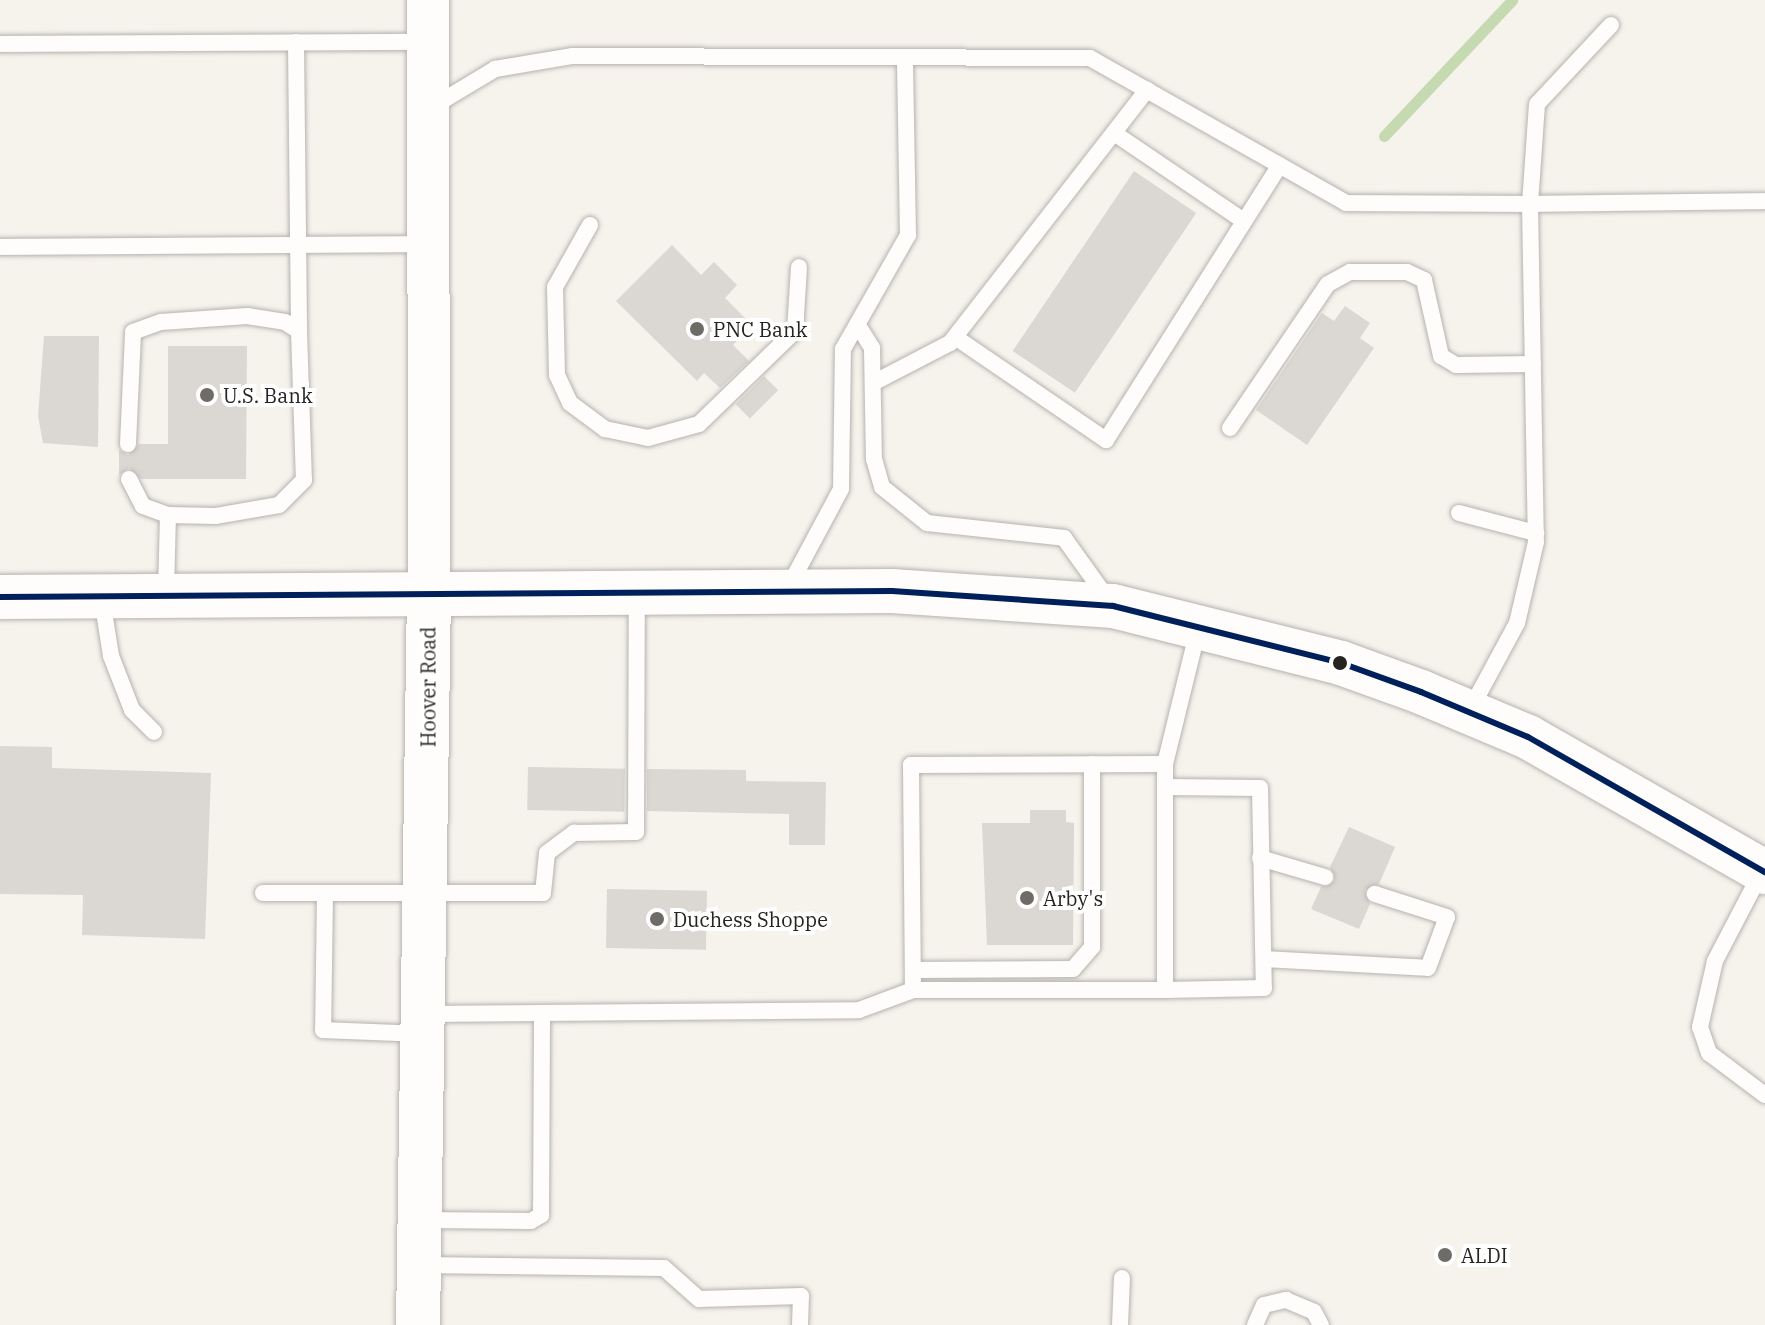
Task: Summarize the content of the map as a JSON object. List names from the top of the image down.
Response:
{
  "streets": {
    "main road": ["Hoover Road"]
  },
  "places": [
    "PNC Bank",
    "U.S. Bank",
    "Arby's",
    "Duchess Shoppe",
    "ALDI"
  ]
}
